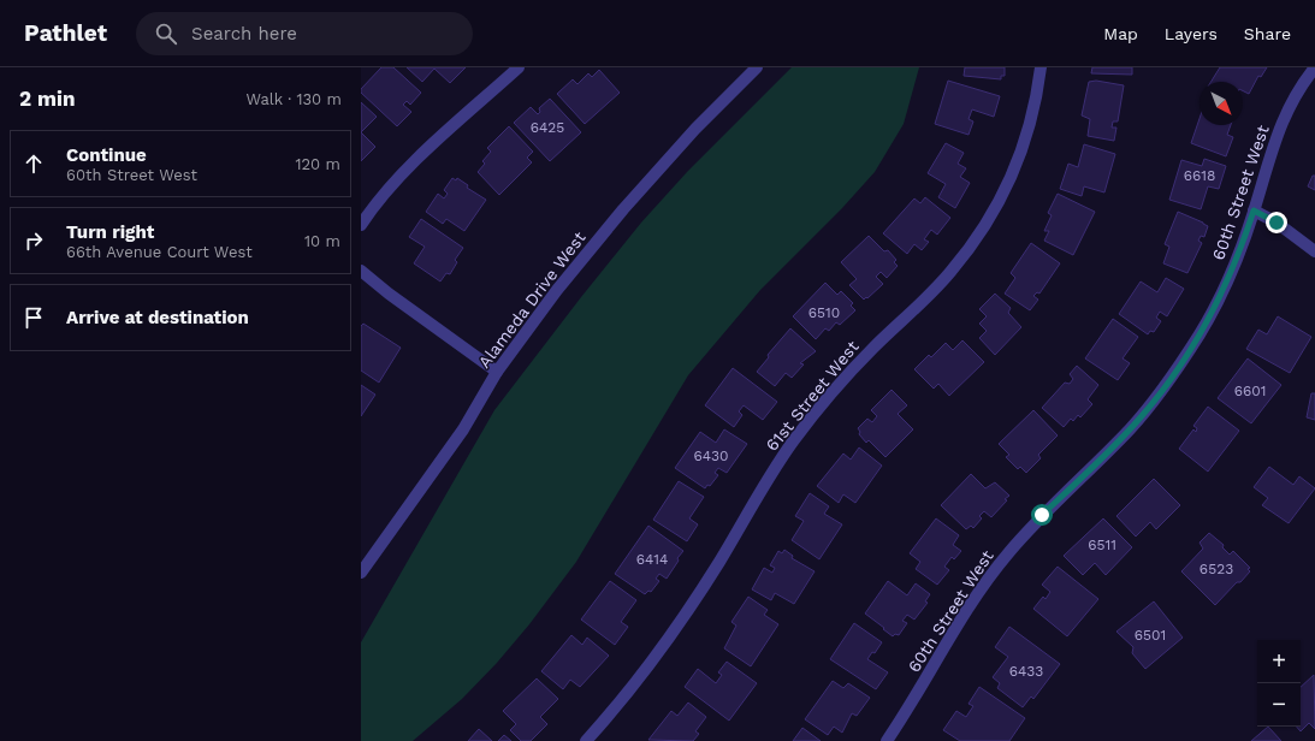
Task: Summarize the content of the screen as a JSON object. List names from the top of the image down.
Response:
{
  "streets": {
    "street": ["60th Street West", "Alameda Drive West", "61st Street West"]
  },
  "house_numbers": [
    "6425",
    "6618",
    "6510",
    "6601",
    "6430",
    "6511",
    "6414",
    "6523",
    "6501",
    "6433"
  ],
  "north": "bottom right",
  "page": {
    "header": "Pathlet",
    "search": "Search here",
    "nav": ["Map", "Layers", "Share"],
    "heading": ["2 min", "Walk · 130 m"],
    "list": [
      ["Continue", "60th Street West", "120 m"],
      ["Turn right", "66th Avenue Court West", "10 m"],
      "Arrive at destination"
    ],
    "map_buttons": ["+", "−"]
  }
}
